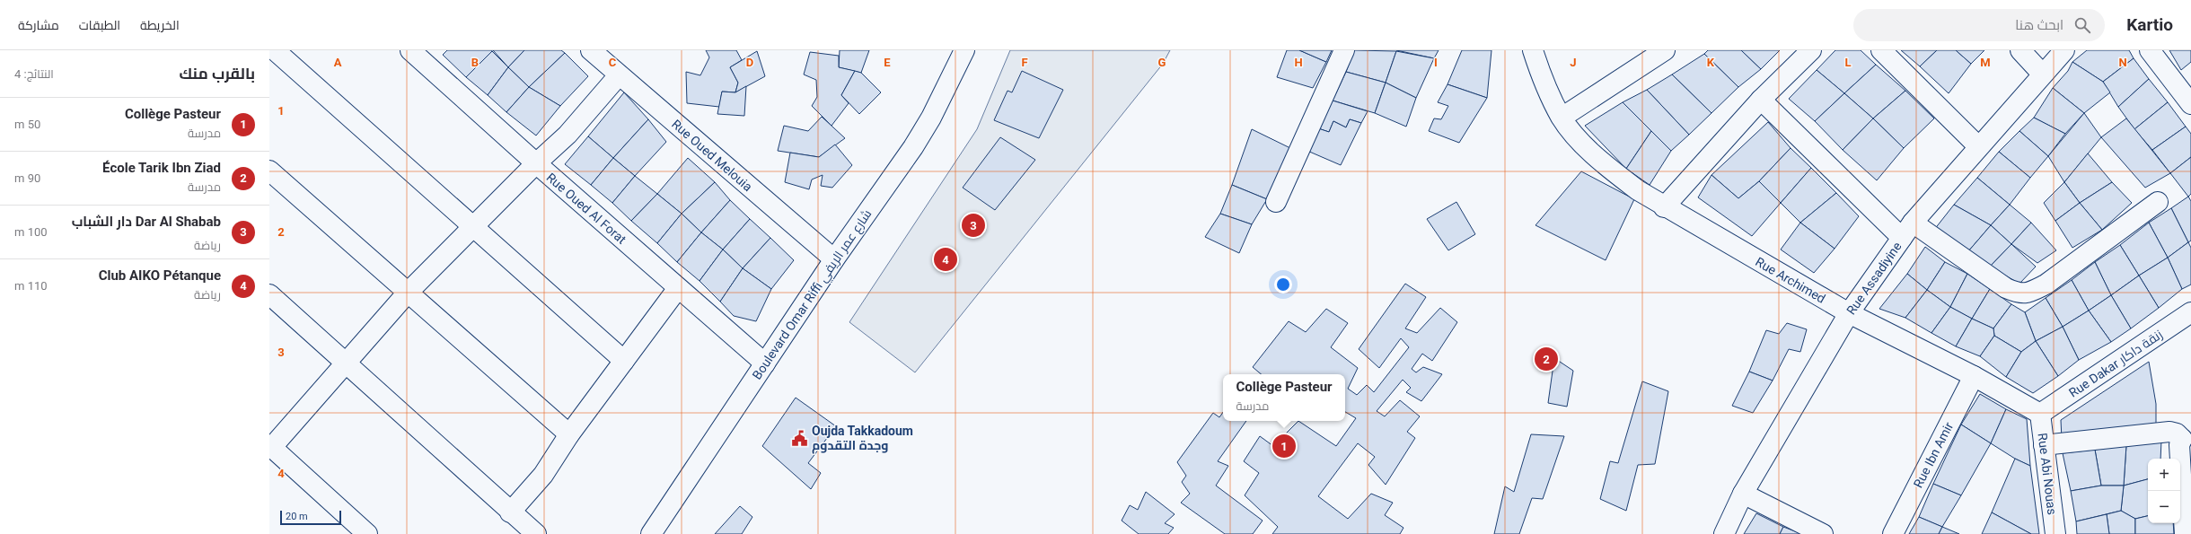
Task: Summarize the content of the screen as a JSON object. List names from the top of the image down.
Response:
{
  "streets": {
    "street": [
      "Rue Oued Melouia",
      "Rue Oued Al Forat",
      "Rue Assadiyine",
      "Rue Archimed",
      "Boulevard Omar Riffi شارع عمر الريفي",
      "Rue Dakar زنقة داكار",
      "Rue Ibn Amir",
      "Rue Abi Nouas"
    ]
  },
  "crossings": [
    ["Rue Oued Melouia", "Boulevard Omar Riffi شارع عمر الريفي"],
    ["Rue Oued Al Forat", "Boulevard Omar Riffi شارع عمر الريفي"],
    ["Rue Assadiyine", "Rue Archimed"],
    ["Rue Archimed", "Rue Dakar زنقة داكار"],
    ["Rue Archimed", "Rue Ibn Amir"],
    ["Rue Archimed", "Rue Abi Nouas"],
    ["Rue Dakar زنقة داكار", "Rue Abi Nouas"]
  ],
  "places": {
    "public building": ["Oujda Takkadoum وجدة التقدوم"]
  },
  "scale_bar": "20 m",
  "page": {
    "header": "Kartio",
    "search": "ابحث هنا",
    "nav": ["الخريطة", "الطبقات", "مشاركة"],
    "heading": ["بالقرب منك", "النتائج: 4"],
    "list": [
      {
        "mark": "1",
        "name": "Collège Pasteur",
        "note": "مدرسة",
        "value": "50 m"
      },
      {
        "mark": "2",
        "name": "École Tarik Ibn Ziad",
        "note": "مدرسة",
        "value": "90 m"
      },
      {
        "mark": "3",
        "name": "Dar Al Shabab دار الشباب",
        "note": "رياضة",
        "value": "100 m"
      },
      {
        "mark": "4",
        "name": "Club AIKO Pétanque",
        "note": "رياضة",
        "value": "110 m"
      }
    ],
    "pins": [
      "3",
      "4",
      "2",
      "1"
    ],
    "popup": ["Collège Pasteur", "مدرسة"],
    "map_buttons": ["+", "−"],
    "scale": "20 m"
  },
  "grid": {
    "columns": [
      "A",
      "B",
      "C",
      "D",
      "E",
      "F",
      "G",
      "H",
      "I",
      "J",
      "K",
      "L",
      "M",
      "N"
    ],
    "rows": [
      "1",
      "2",
      "3",
      "4"
    ]
  }
}
